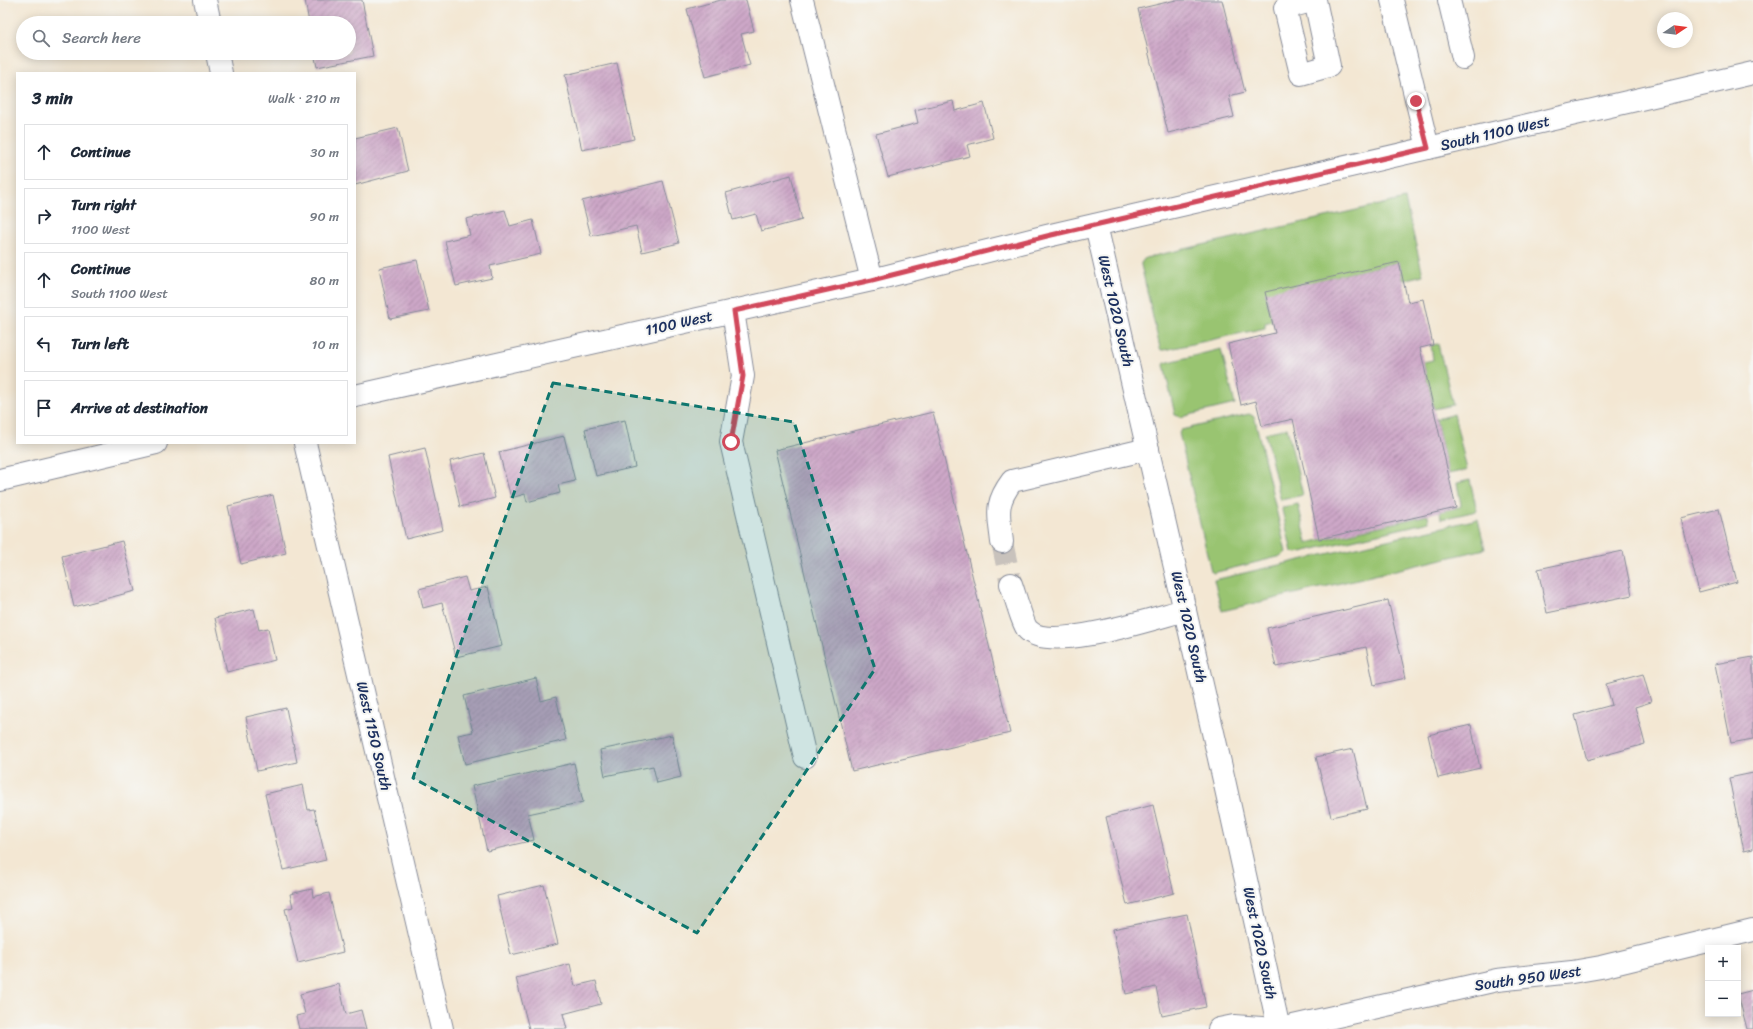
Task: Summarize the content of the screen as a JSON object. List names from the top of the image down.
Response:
{
  "streets": {
    "street": [
      "South 1100 West",
      "West 1020 South",
      "1100 West",
      "West 1150 South",
      "South 950 West"
    ]
  },
  "crossings": [
    ["South 1100 West", "West 1020 South"],
    ["South 1100 West", "1100 West"],
    ["West 1020 South", "1100 West"],
    ["West 1020 South", "South 950 West"]
  ],
  "north": "right",
  "page": {
    "search": "Search here",
    "heading": ["3 min", "Walk · 210 m"],
    "list": [
      ["Continue", "30 m"],
      ["Turn right", "1100 West", "90 m"],
      ["Continue", "South 1100 West", "80 m"],
      ["Turn left", "10 m"],
      "Arrive at destination"
    ],
    "map_buttons": ["+", "−"]
  }
}
